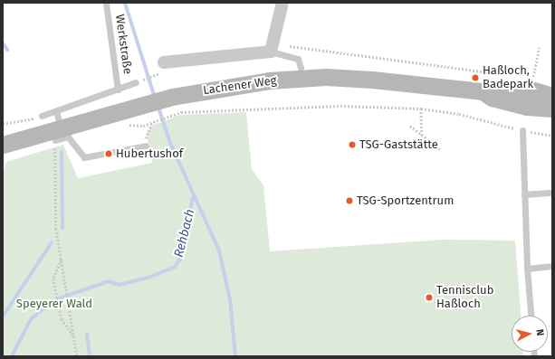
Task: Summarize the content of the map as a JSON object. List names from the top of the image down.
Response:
{
  "streets": {
    "main road": ["Lachener Weg"],
    "lane": ["Werkstraße"]
  },
  "water": ["Rehbach"],
  "parks": ["Speyerer Wald"],
  "places": [
    "Haßloch, Badepark",
    "TSG-Gaststätte",
    "Hubertushof",
    "TSG-Sportzentrum",
    "Tennisclub Haßloch"
  ],
  "north": "right"
}
